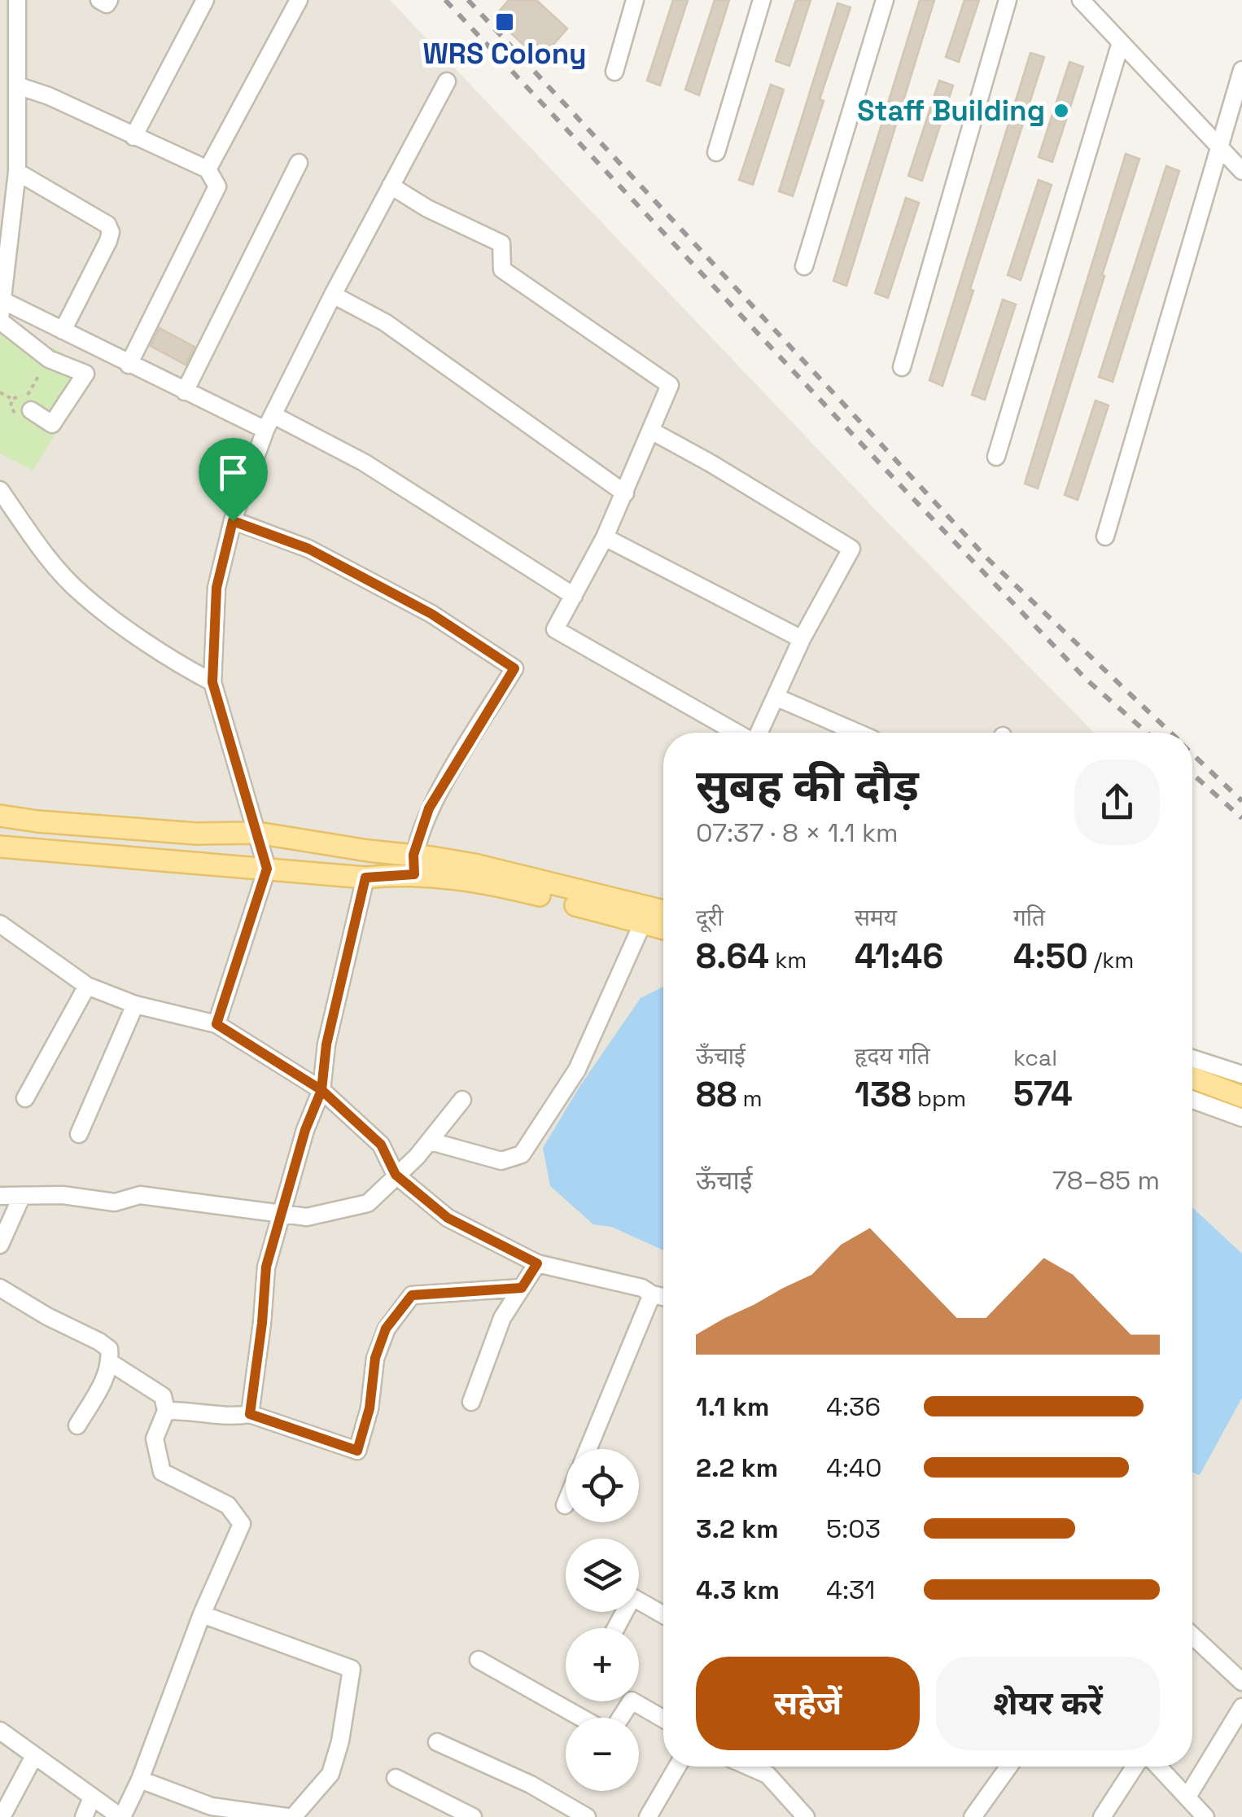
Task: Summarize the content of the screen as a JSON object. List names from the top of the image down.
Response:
{
  "places": {
    "transit": ["WRS Colony"],
    "other": ["Staff Building"]
  },
  "page": {
    "heading": ["सुबह की दौड़", "07:37 · 8 × 1.1 km"],
    "stats": [
      ["दूरी", "8.64 km"],
      ["समय", "41:46"],
      ["गति", "4:50 /km"],
      ["ऊँचाई", "88 m"],
      ["हृदय गति", "138 bpm"],
      ["kcal", "574"]
    ],
    "chart": ["ऊँचाई", "78–85 m"],
    "list": [
      {
        "name": "1.1 km",
        "note": "4:36"
      },
      {
        "name": "2.2 km",
        "note": "4:40"
      },
      {
        "name": "3.2 km",
        "note": "5:03"
      },
      {
        "name": "4.3 km",
        "note": "4:31"
      }
    ],
    "map_buttons": ["+", "−"],
    "buttons": ["सहेजें", "शेयर करें"]
  }
}
